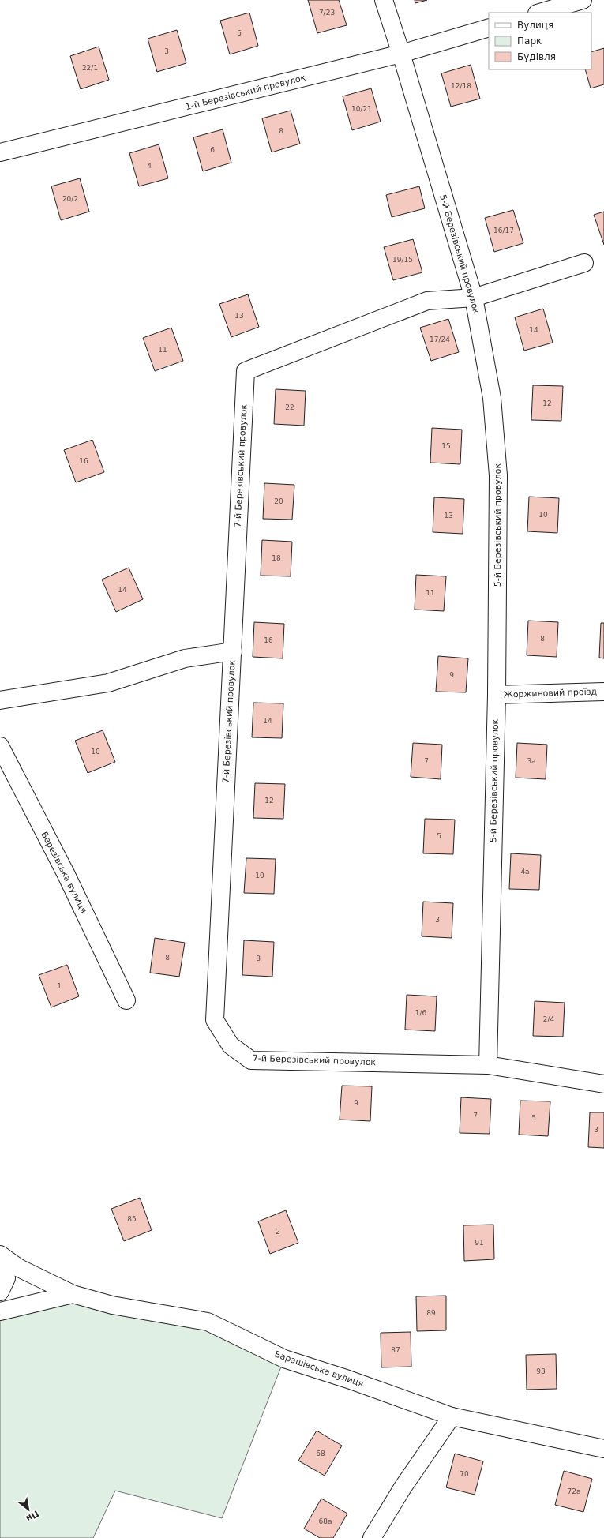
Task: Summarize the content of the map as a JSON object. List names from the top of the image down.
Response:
{
  "streets": {
    "street": [
      "1-й Березівський провулок",
      "5-й Березівський провулок",
      "7-й Березівський провулок",
      "Жоржиновий проїзд",
      "Березівська вулиця",
      "Барашівська вулиця"
    ]
  },
  "crossings": [
    ["1-й Березівський провулок", "5-й Березівський провулок"],
    ["5-й Березівський провулок", "7-й Березівський провулок"],
    ["5-й Березівський провулок", "Жоржиновий проїзд"]
  ],
  "house_numbers": [
    "7/23",
    "5",
    "3",
    "22/1",
    "12/18",
    "10/21",
    "8",
    "6",
    "4",
    "20/2",
    "16/17",
    "19/15",
    "13",
    "14",
    "17/24",
    "11",
    "12",
    "22",
    "15",
    "16",
    "20",
    "10",
    "13",
    "18",
    "14",
    "11",
    "8",
    "16",
    "9",
    "14",
    "10",
    "7",
    "3а",
    "12",
    "5",
    "4а",
    "10",
    "3",
    "8",
    "8",
    "1",
    "1/6",
    "2/4",
    "9",
    "7",
    "5",
    "3",
    "85",
    "2",
    "91",
    "89",
    "87",
    "93",
    "68",
    "70",
    "72а",
    "68а"
  ],
  "legend": ["Вулиця", "Парк", "Будівля"],
  "north": "bottom right"
}
